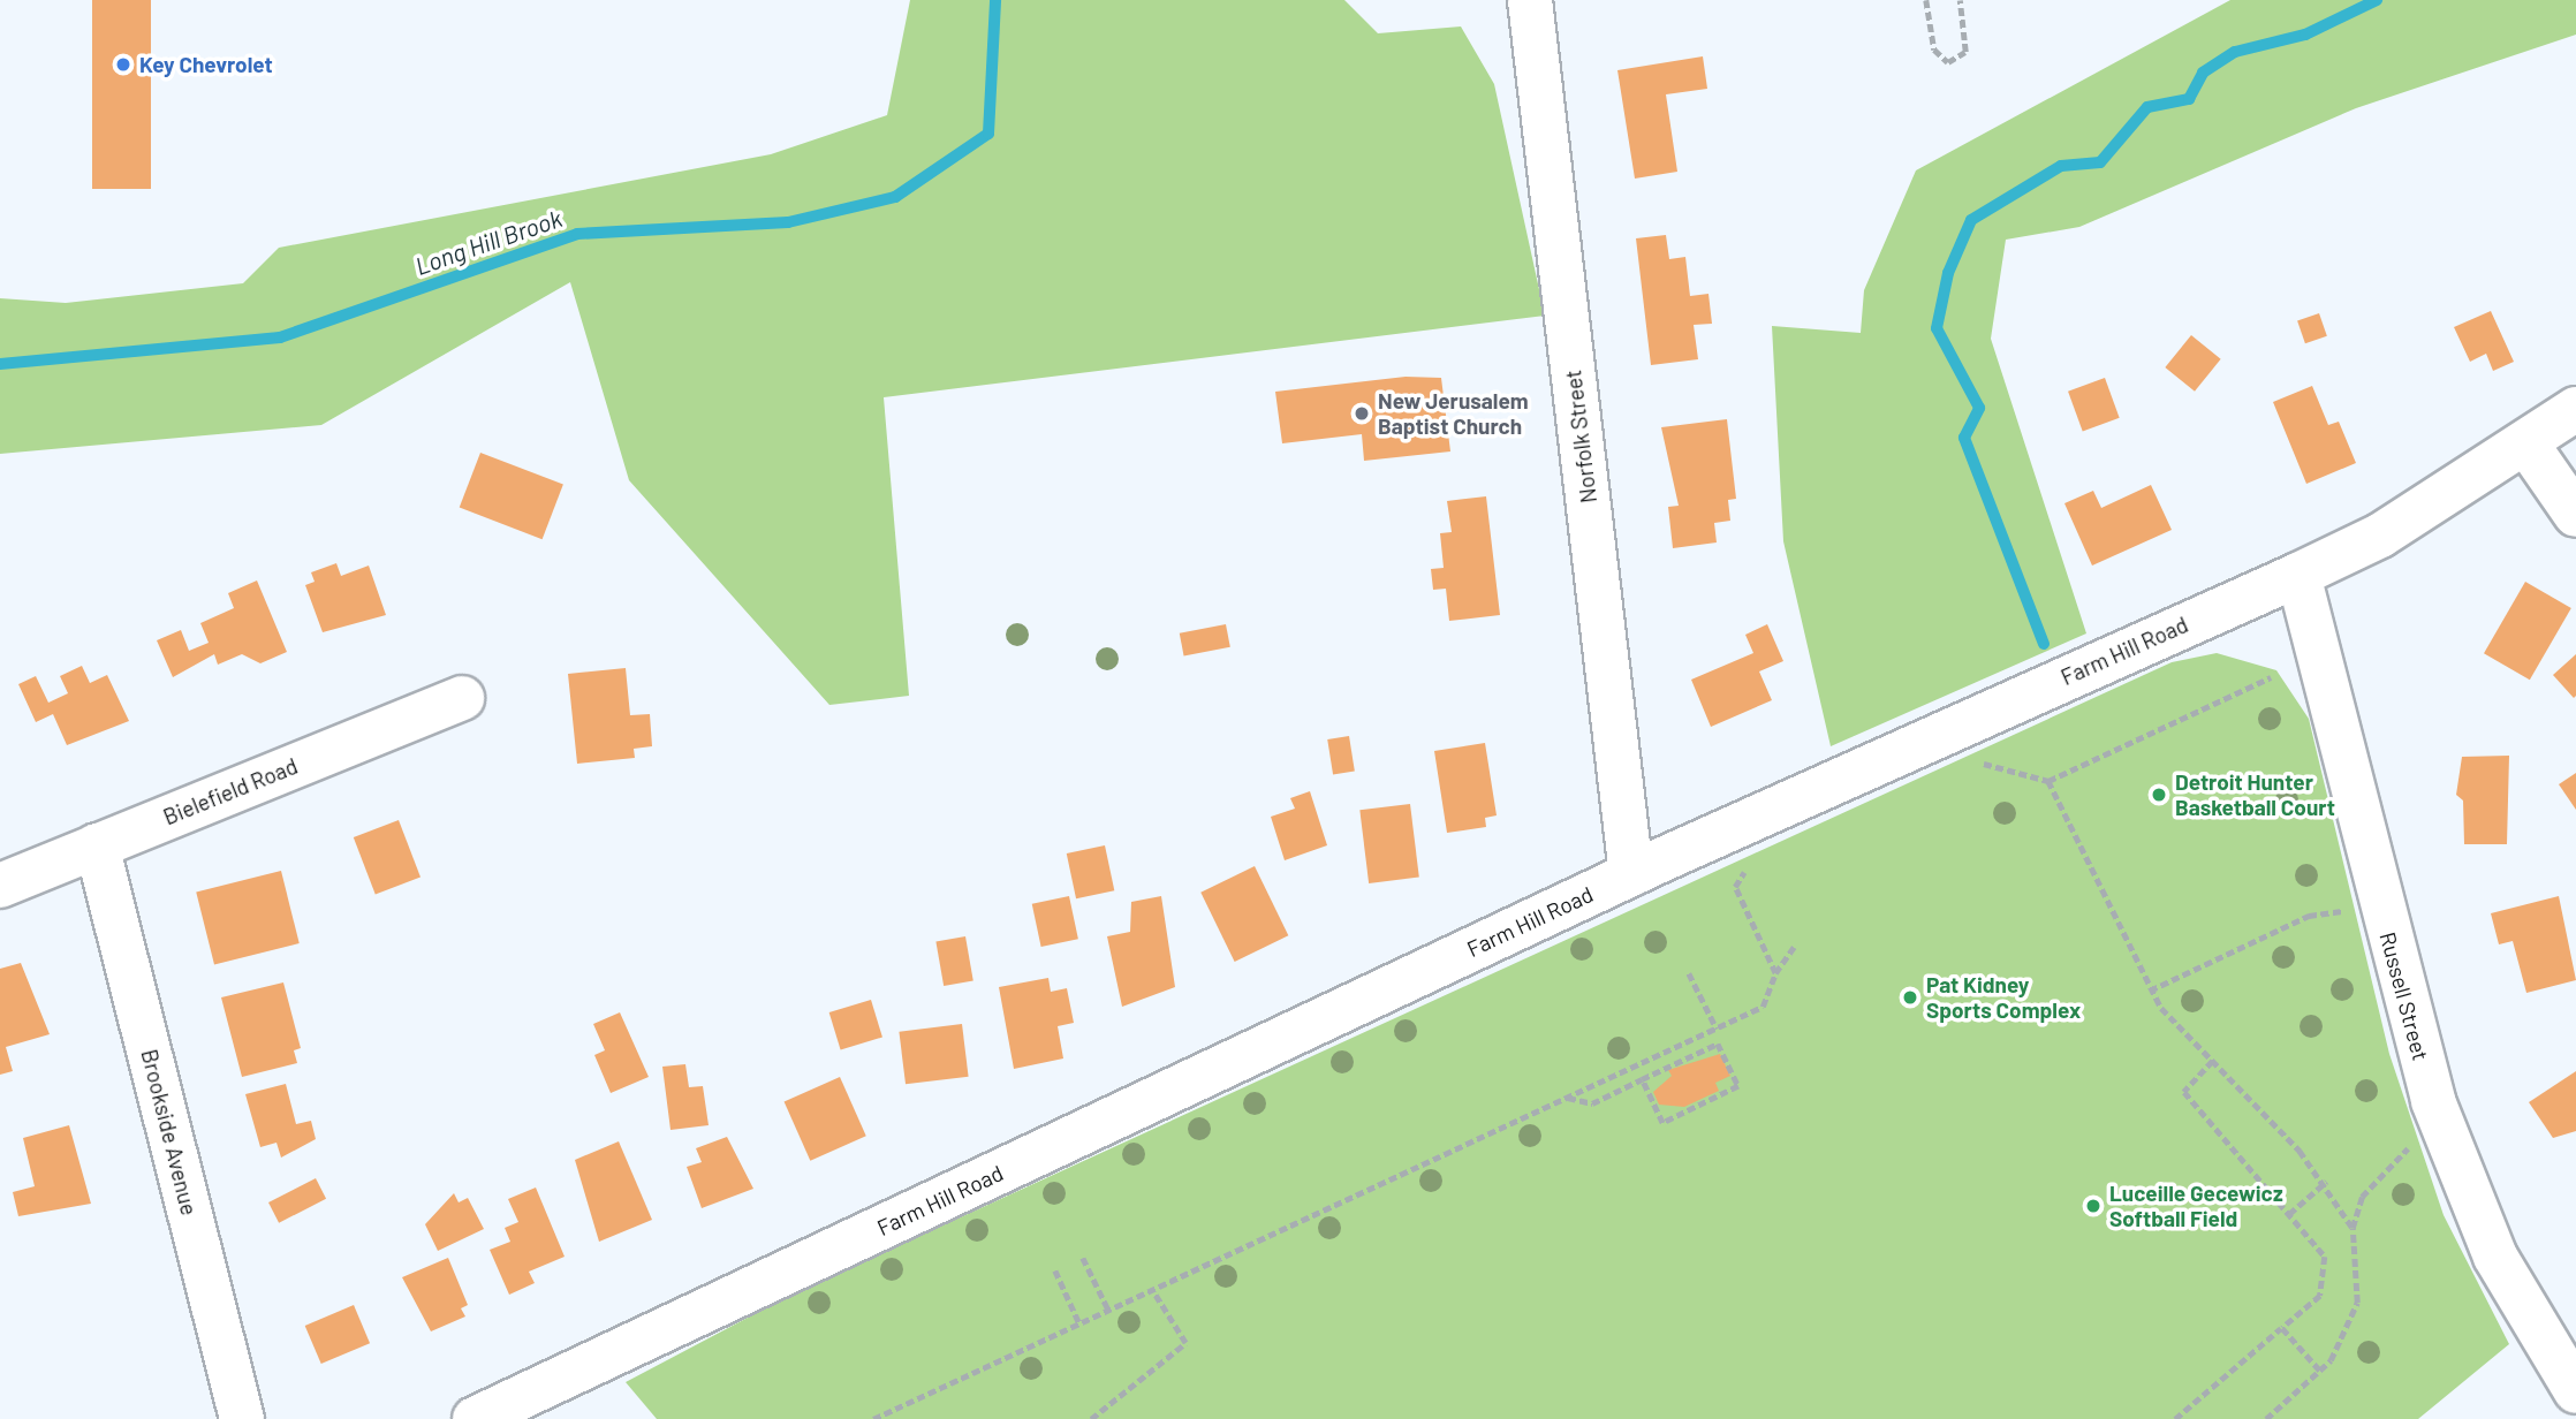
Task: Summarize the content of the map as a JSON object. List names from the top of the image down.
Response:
{
  "streets": {
    "street": [
      "Norfolk Street",
      "Farm Hill Road",
      "Bielefield Road",
      "Russell Street",
      "Brookside Avenue"
    ]
  },
  "crossings": [
    ["Norfolk Street", "Farm Hill Road"],
    ["Farm Hill Road", "Russell Street"],
    ["Bielefield Road", "Brookside Avenue"]
  ],
  "water": ["Long Hill Brook"],
  "places": [
    "Key Chevrolet",
    "New Jerusalem Baptist Church",
    "Detroit Hunter Basketball Court",
    "Pat Kidney Sports Complex",
    "Luceille Gecewicz Softball Field"
  ]
}
